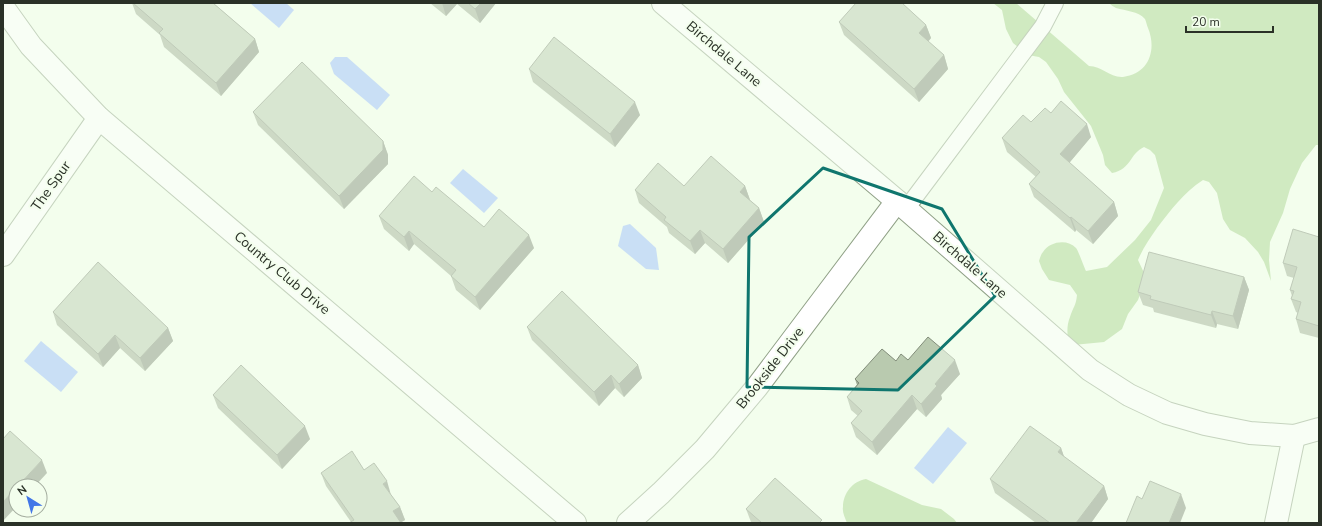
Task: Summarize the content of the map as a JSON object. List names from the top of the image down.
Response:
{
  "streets": {
    "street": [
      "Birchdale Lane",
      "The Spur",
      "Country Club Drive",
      "Brookside Drive"
    ]
  },
  "crossings": [
    ["Birchdale Lane", "Brookside Drive"],
    ["The Spur", "Country Club Drive"]
  ],
  "scale_bar": "20 m",
  "north": "top left"
}
